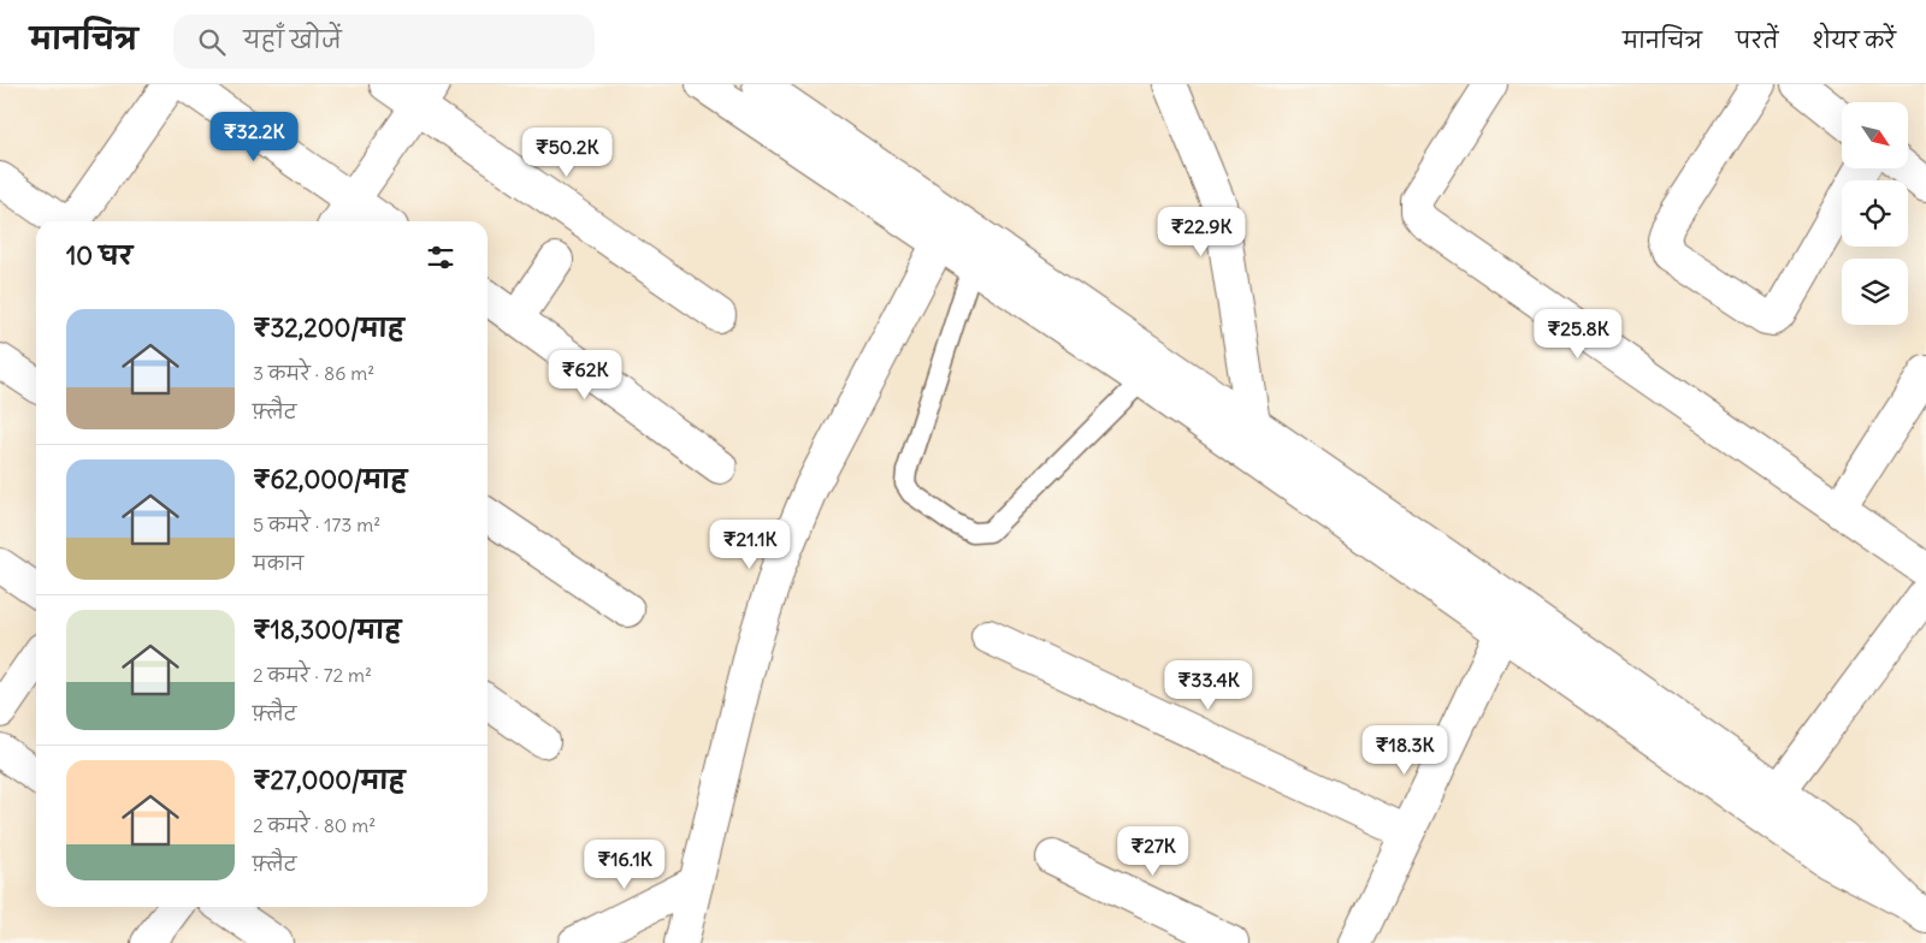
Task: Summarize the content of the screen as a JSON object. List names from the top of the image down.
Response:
{
  "north": "bottom right",
  "page": {
    "header": "मानचित्र",
    "search": "यहाँ खोजें",
    "nav": ["मानचित्र", "परतें", "शेयर करें"],
    "price": [
      "₹32.2K",
      "₹50.2K",
      "₹22.9K",
      "₹25.8K",
      "₹62K",
      "₹21.1K",
      "₹33.4K",
      "₹18.3K",
      "₹27K",
      "₹16.1K"
    ],
    "heading": "10 घर",
    "list": [
      {
        "name": "₹32,200/माह",
        "note": "3 कमरे · 86 m² · फ़्लैट"
      },
      {
        "name": "₹62,000/माह",
        "note": "5 कमरे · 173 m² · मकान"
      },
      {
        "name": "₹18,300/माह",
        "note": "2 कमरे · 72 m² · फ़्लैट"
      },
      {
        "name": "₹27,000/माह",
        "note": "2 कमरे · 80 m² · फ़्लैट"
      }
    ]
  }
}
